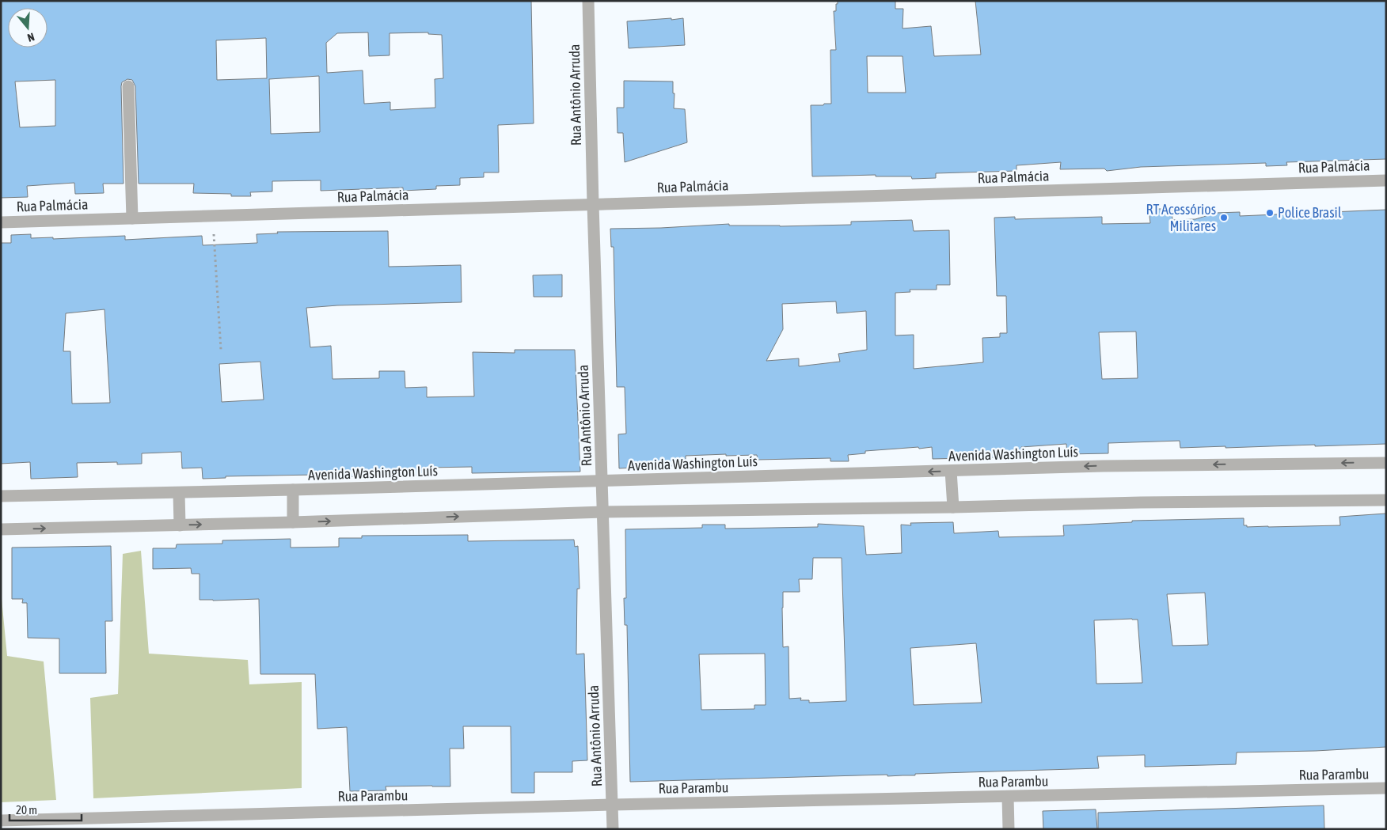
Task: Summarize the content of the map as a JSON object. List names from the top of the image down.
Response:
{
  "streets": {
    "street": [
      "Rua Antônio Arruda",
      "Rua Palmácia",
      "Avenida Washington Luís",
      "Rua Parambu"
    ]
  },
  "crossings": [
    ["Rua Antônio Arruda", "Rua Palmácia"],
    ["Rua Antônio Arruda", "Avenida Washington Luís"],
    ["Rua Antônio Arruda", "Rua Parambu"]
  ],
  "places": ["Police Brasil", "RT Acessórios Militares"],
  "scale_bar": "20 m",
  "north": "bottom"
}
